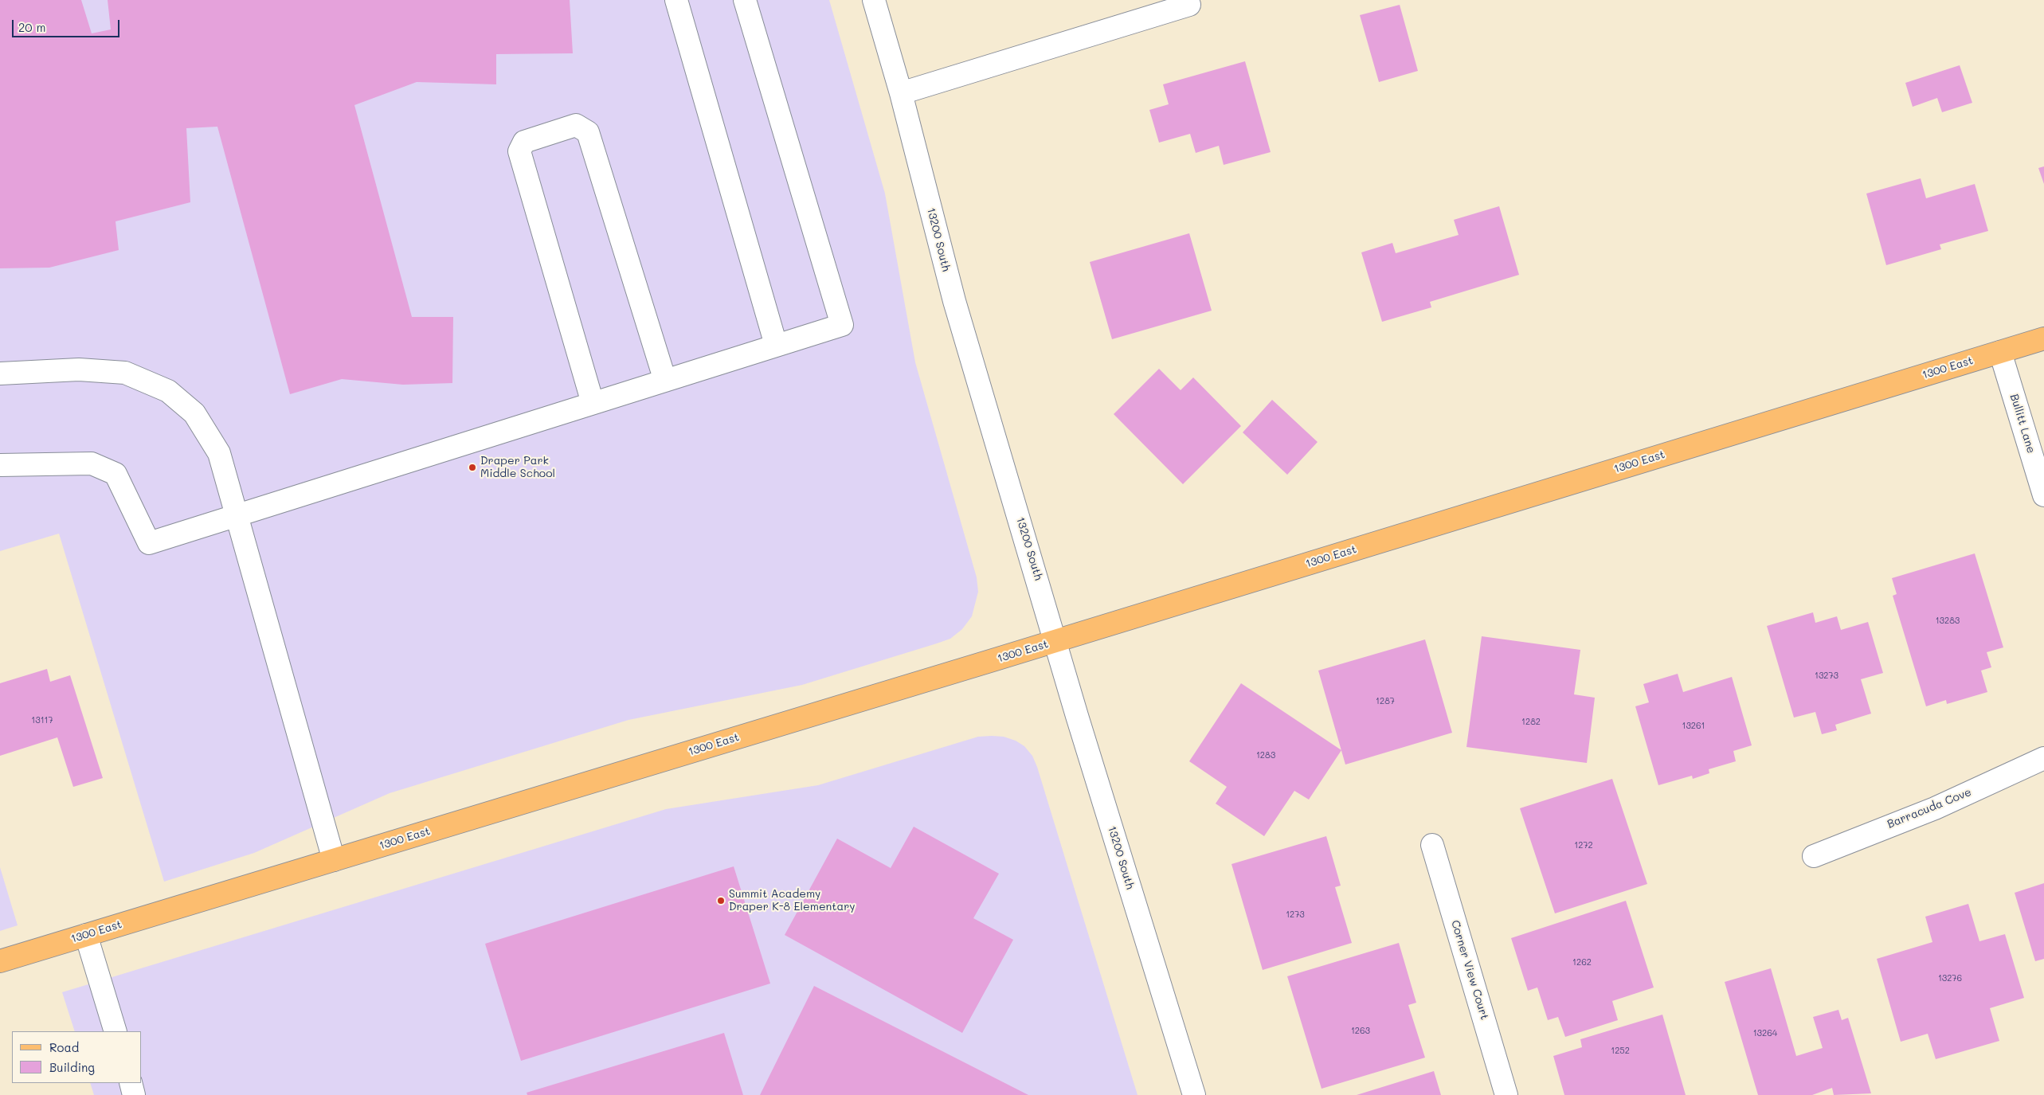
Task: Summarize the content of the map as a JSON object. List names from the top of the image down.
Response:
{
  "streets": {
    "main road": ["1300 East"],
    "street": [
      "13200 South",
      "Bullitt Lane",
      "Barracuda Cove",
      "Corner View Court"
    ]
  },
  "crossings": [
    ["13200 South", "1300 East"],
    ["1300 East", "Bullitt Lane"]
  ],
  "places": ["Draper Park Middle School", "Summit Academy Draper K-8 Elementary"],
  "house_numbers": [
    "13283",
    "13273",
    "1287",
    "13117",
    "1282",
    "13261",
    "1283",
    "1272",
    "1273",
    "1262",
    "13276",
    "1263",
    "13264",
    "1252"
  ],
  "legend": ["Road", "Building"],
  "scale_bar": "20 m"
}
